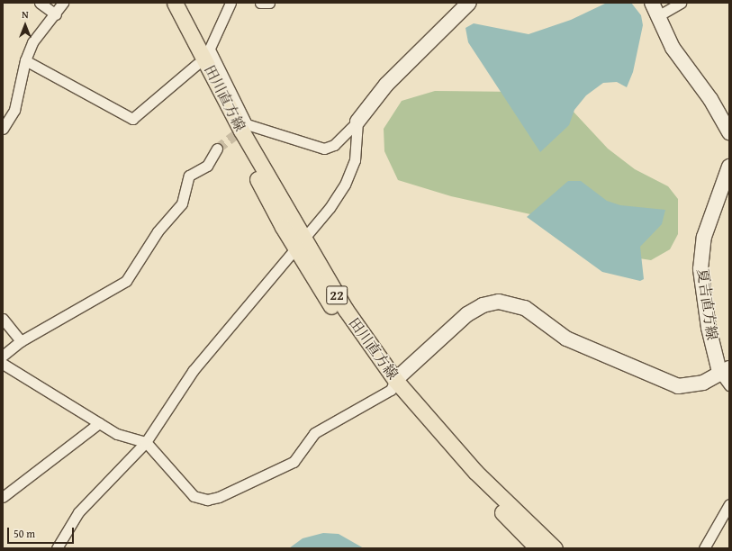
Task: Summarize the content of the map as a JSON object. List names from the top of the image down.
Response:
{
  "streets": {
    "main road": ["田川直方線", "22"],
    "street": ["夏吉直方線"]
  },
  "scale_bar": "50 m",
  "north": "top"
}
